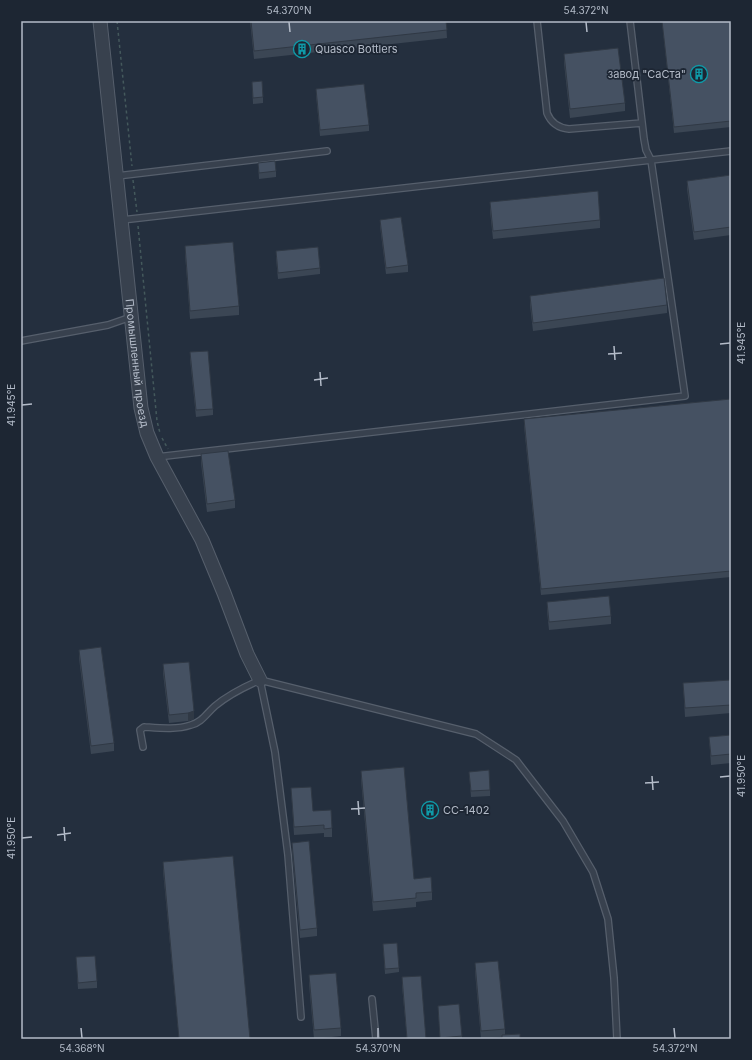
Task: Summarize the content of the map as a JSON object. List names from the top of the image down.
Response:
{
  "streets": {
    "street": ["Промышленный проезд"]
  },
  "places": {
    "building": ["Quasco Bottlers", "завод \"СаСта\"", "СС-1402"]
  },
  "coordinates": [
    "54.370°N",
    "54.372°N",
    "41.945°E",
    "41.950°E",
    "54.368°N"
  ]
}
